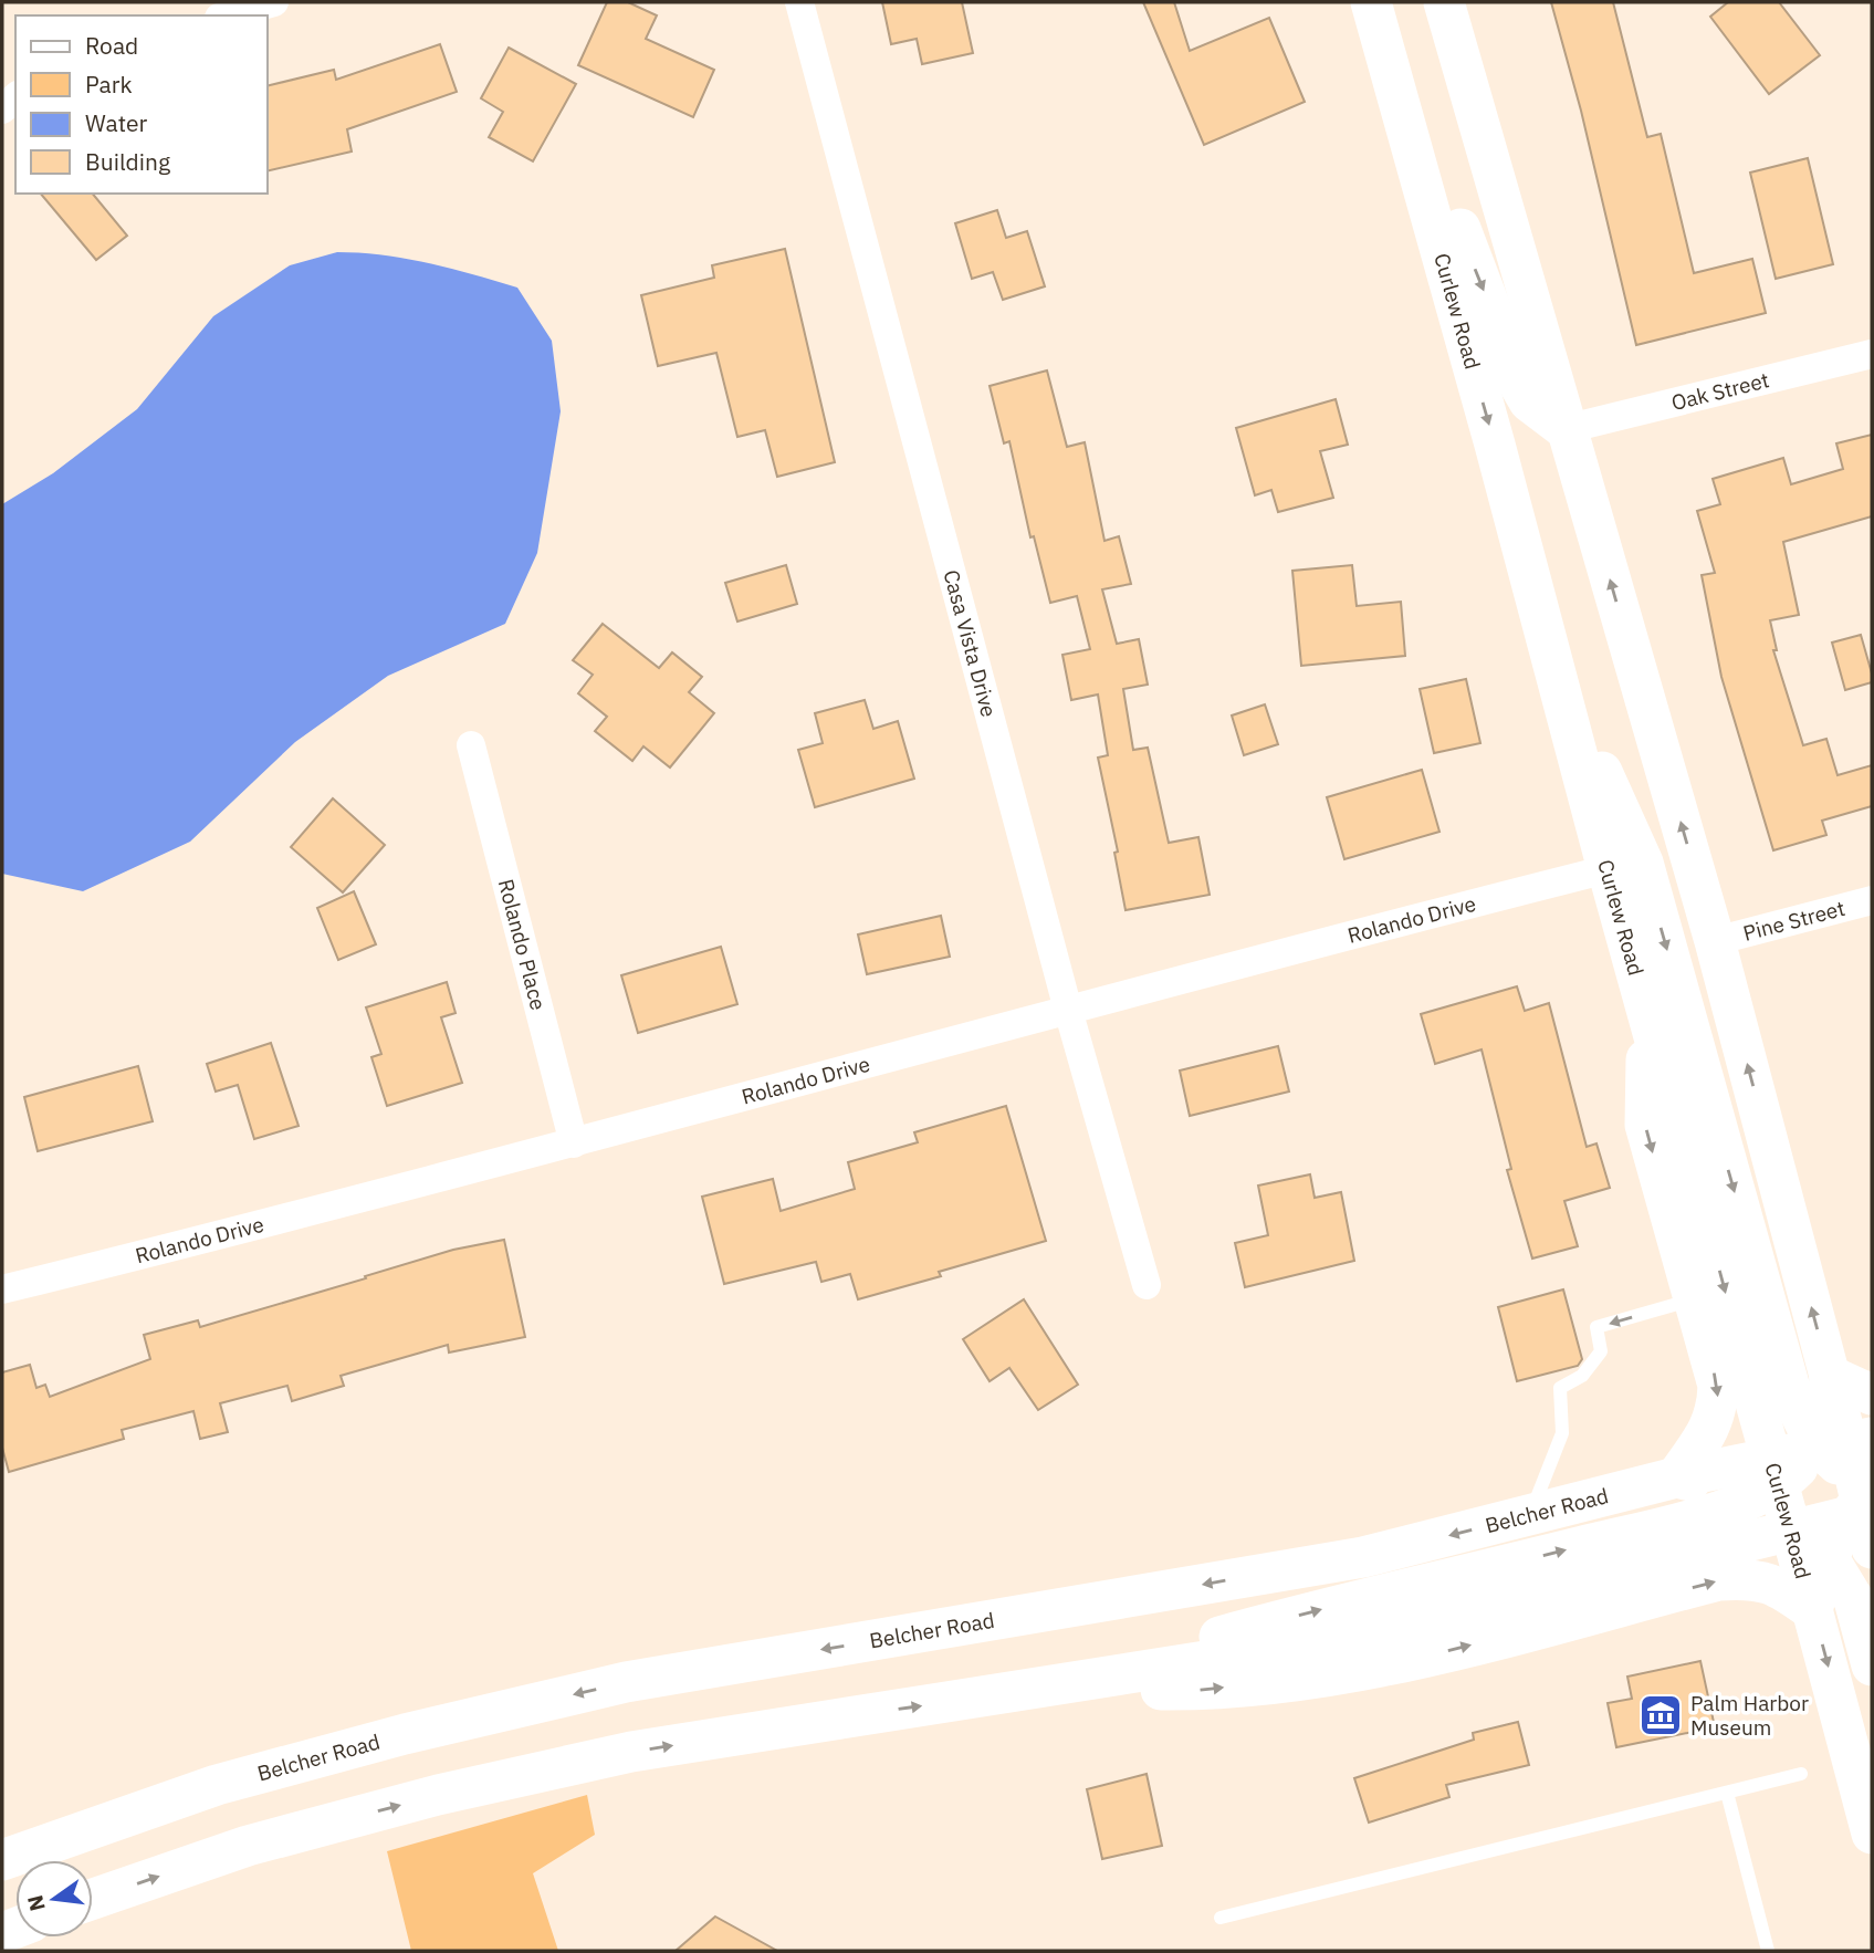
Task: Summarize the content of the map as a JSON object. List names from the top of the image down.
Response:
{
  "streets": {
    "main road": ["Curlew Road", "Belcher Road"],
    "street": [
      "Oak Street",
      "Casa Vista Drive",
      "Rolando Drive",
      "Pine Street",
      "Rolando Place"
    ]
  },
  "crossings": [
    ["Curlew Road", "Rolando Drive"],
    ["Curlew Road", "Belcher Road"],
    ["Casa Vista Drive", "Rolando Drive"],
    ["Rolando Drive", "Rolando Place"]
  ],
  "places": {
    "museum": ["Palm Harbor Museum"]
  },
  "legend": [
    "Road",
    "Park",
    "Water",
    "Building"
  ],
  "north": "left"
}
